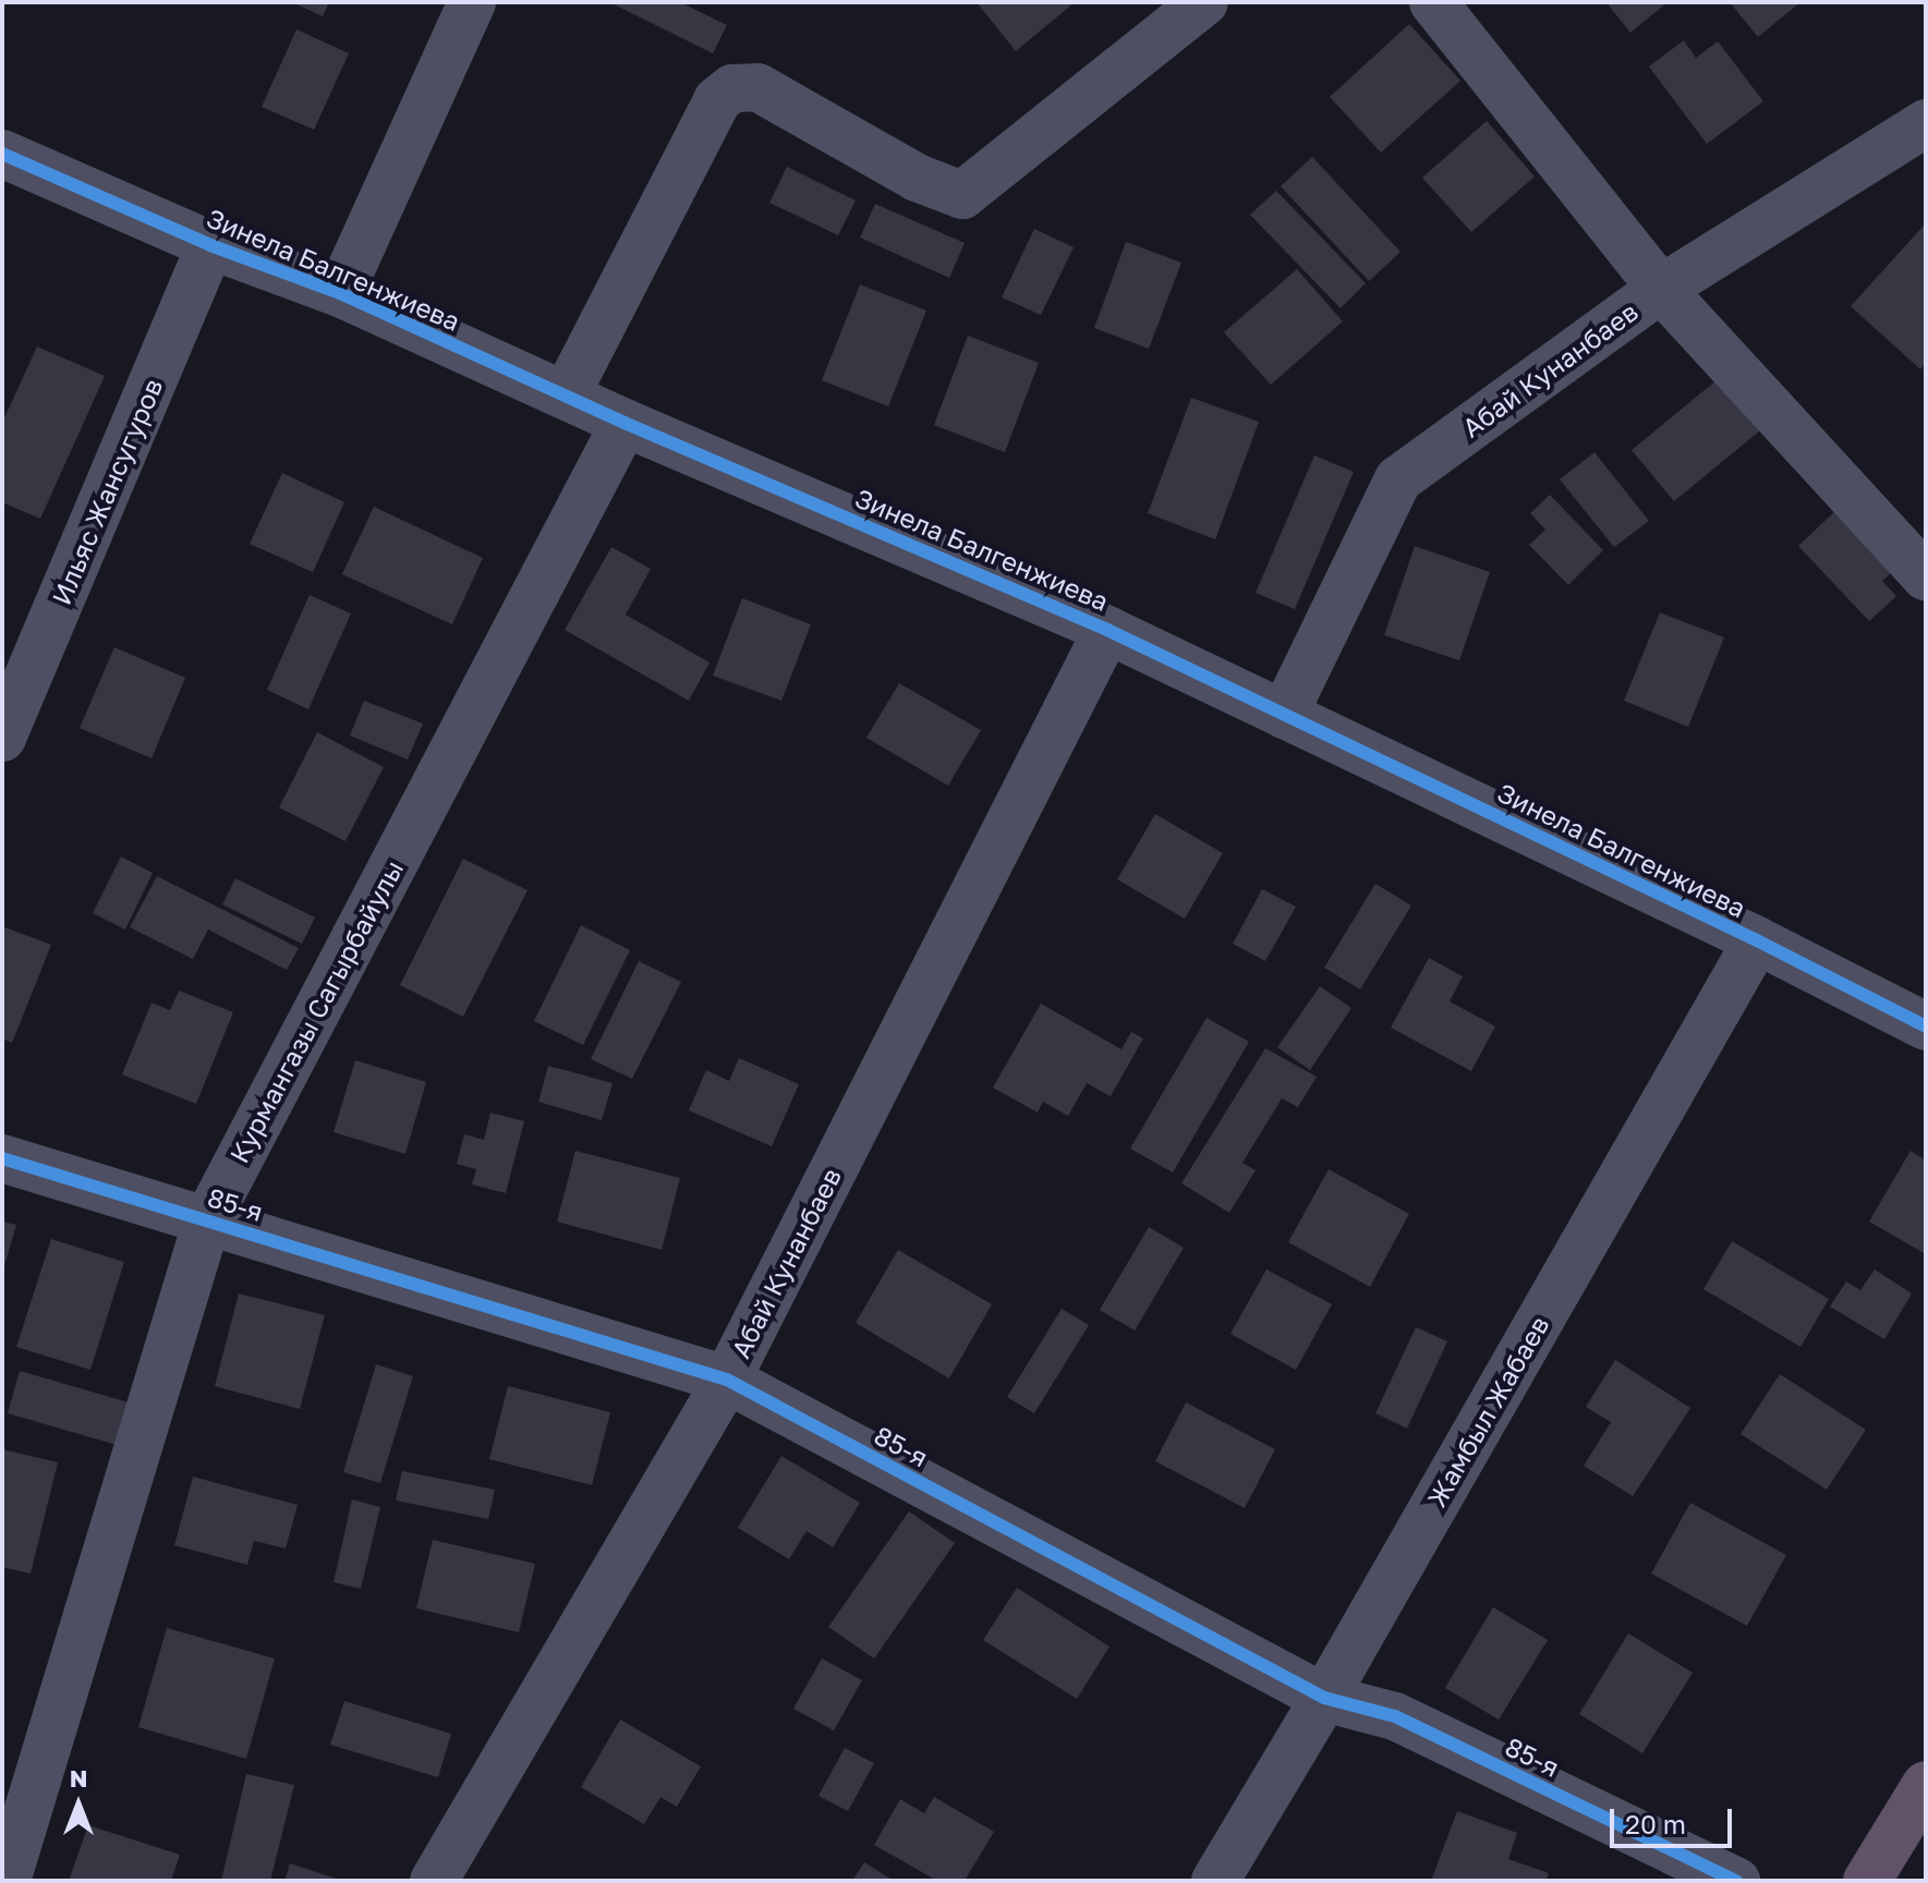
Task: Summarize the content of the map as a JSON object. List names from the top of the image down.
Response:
{
  "streets": {
    "street": [
      "Зинела Балгенжиева",
      "Абай Кунанбаев",
      "Ильяс Жансугуров",
      "Курмангазы Сагырбайулы",
      "85-я",
      "Жамбыл Жабаев"
    ]
  },
  "crossings": [
    ["Зинела Балгенжиева", "Абай Кунанбаев"],
    ["Зинела Балгенжиева", "Ильяс Жансугуров"],
    ["Зинела Балгенжиева", "Курмангазы Сагырбайулы"],
    ["Зинела Балгенжиева", "Жамбыл Жабаев"],
    ["Абай Кунанбаев", "85-я"],
    ["Курмангазы Сагырбайулы", "85-я"],
    ["85-я", "Жамбыл Жабаев"]
  ],
  "scale_bar": "20 m",
  "north": "top"
}
